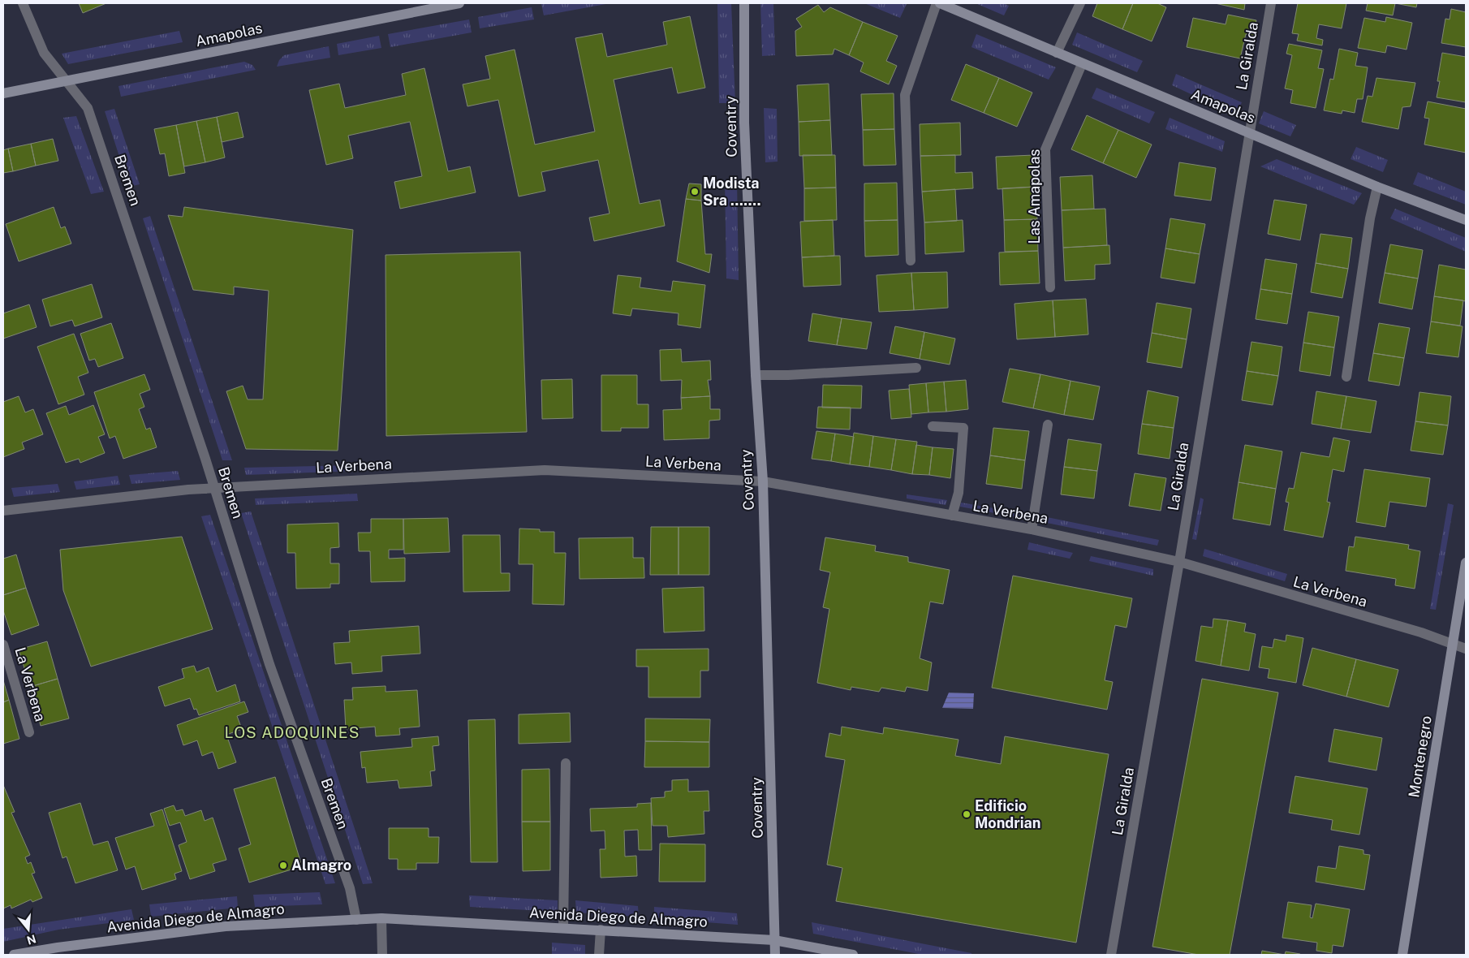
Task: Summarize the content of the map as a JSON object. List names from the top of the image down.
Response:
{
  "streets": {
    "street": [
      "Amapolas",
      "La Giralda",
      "Coventry",
      "Bremen",
      "Las Amapolas",
      "La Verbena",
      "Montenegro",
      "Avenida Diego de Almagro"
    ]
  },
  "crossings": [
    ["Amapolas", "La Giralda"],
    ["Amapolas", "Bremen"],
    ["Amapolas", "Las Amapolas"],
    ["La Giralda", "La Verbena"],
    ["Coventry", "La Verbena"],
    ["Coventry", "Avenida Diego de Almagro"],
    ["Bremen", "La Verbena"],
    ["Bremen", "Avenida Diego de Almagro"],
    ["La Verbena", "Montenegro"]
  ],
  "districts": ["LOS ADOQUINES"],
  "places": ["Modista Sra .......", "Edificio Mondrian", "Almagro"],
  "north": "bottom"
}
